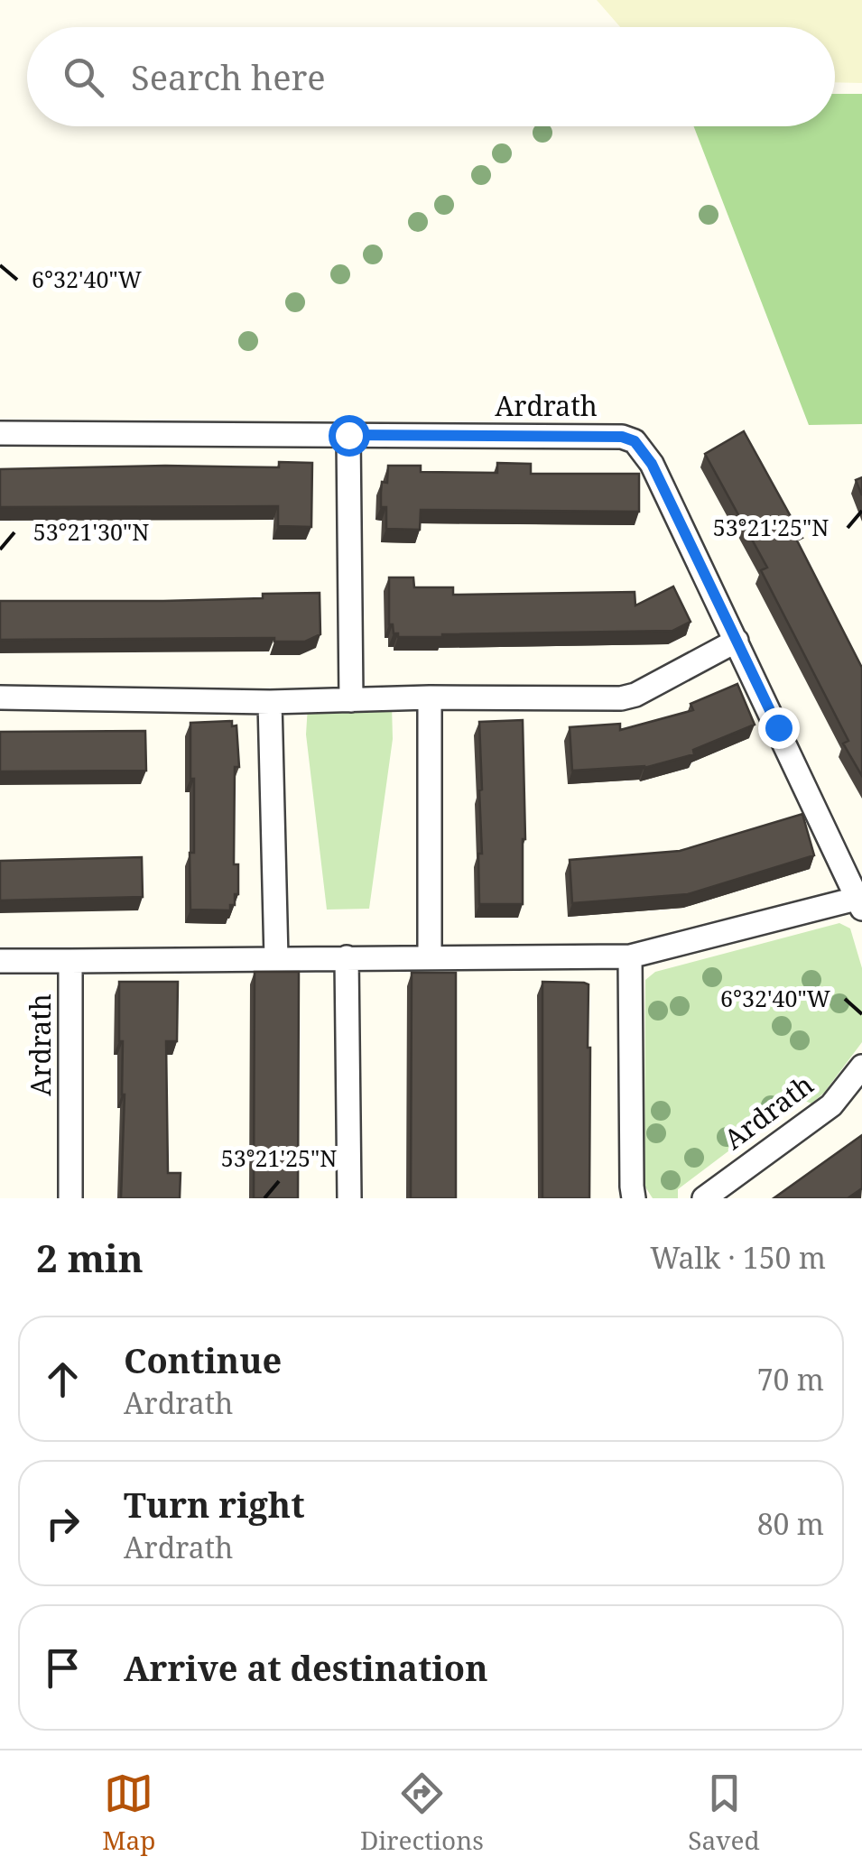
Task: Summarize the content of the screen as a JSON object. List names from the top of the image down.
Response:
{
  "streets": {
    "street": ["Ardrath"]
  },
  "page": {
    "search": "Search here",
    "heading": ["2 min", "Walk · 150 m"],
    "list": [
      ["Continue", "Ardrath", "70 m"],
      ["Turn right", "Ardrath", "80 m"],
      "Arrive at destination"
    ],
    "nav": ["Map", "Directions", "Saved"]
  },
  "coordinates": ["6°32'40\"W", "53°21'25\"N", "53°21'30\"N"]
}
